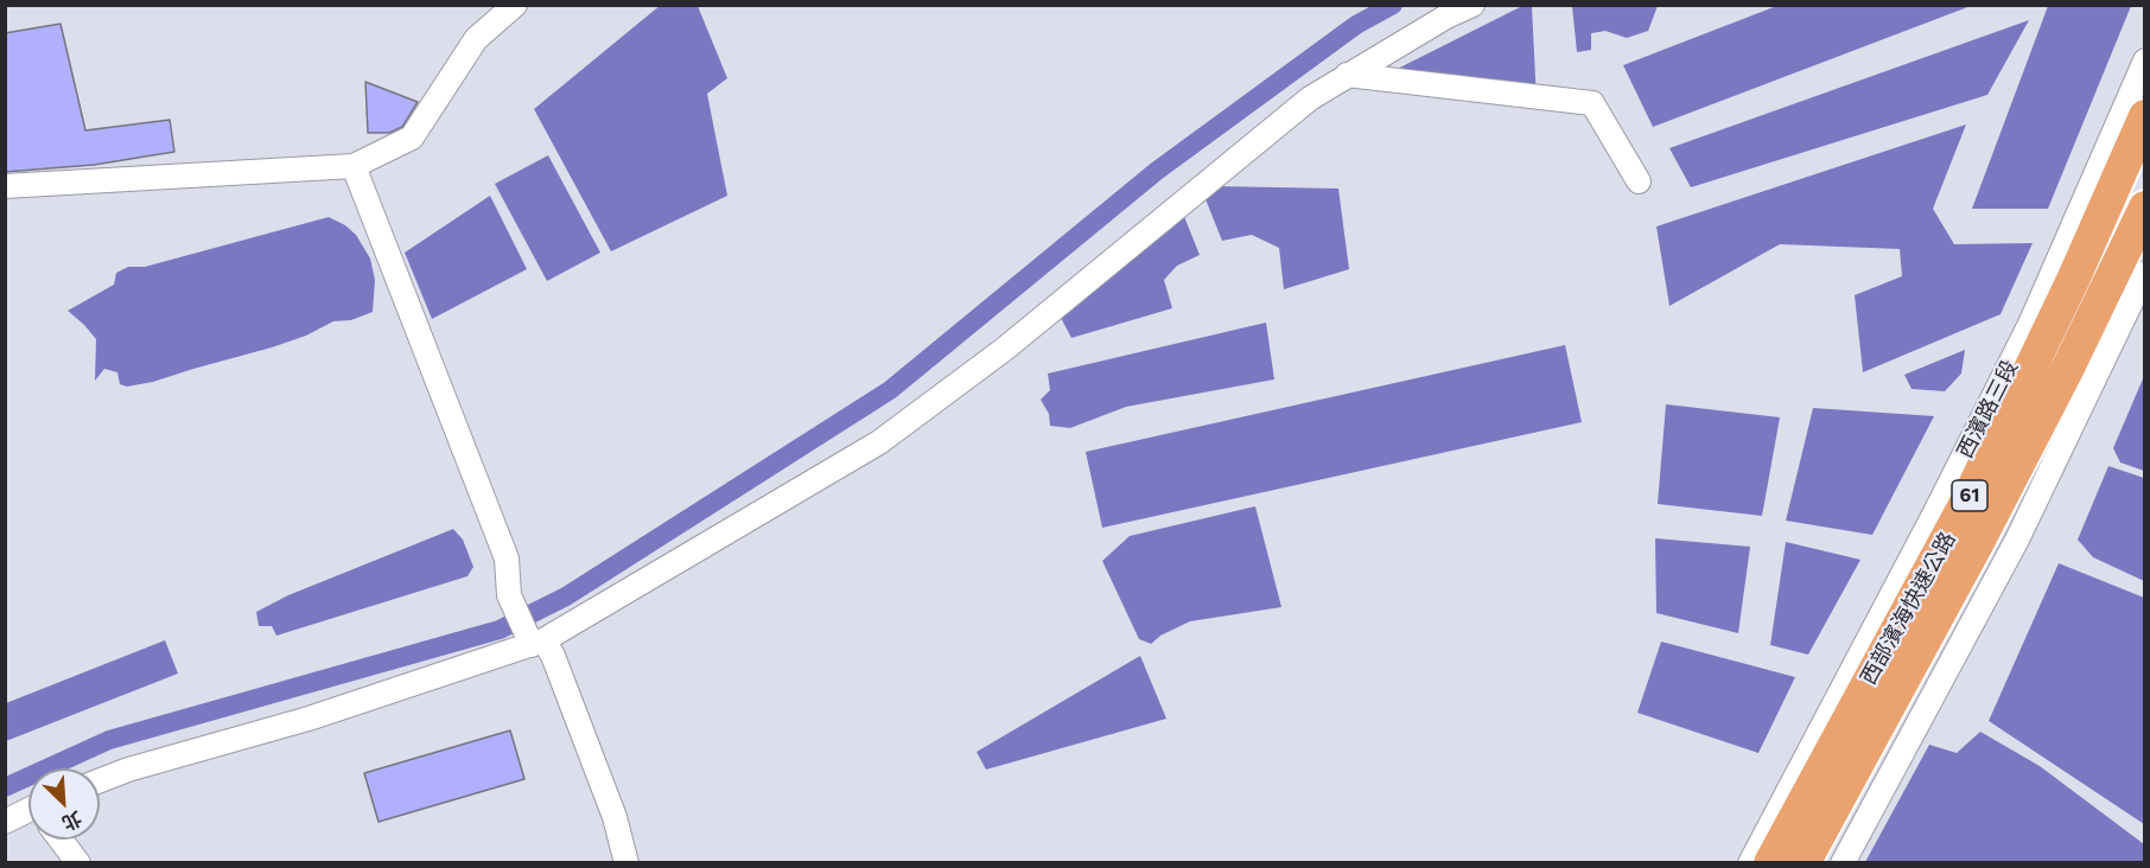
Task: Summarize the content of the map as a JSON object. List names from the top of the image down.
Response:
{
  "streets": {
    "highway": ["61", "西部濱海快速公路"],
    "street": ["西濱路三段"]
  },
  "north": "bottom right"
}
